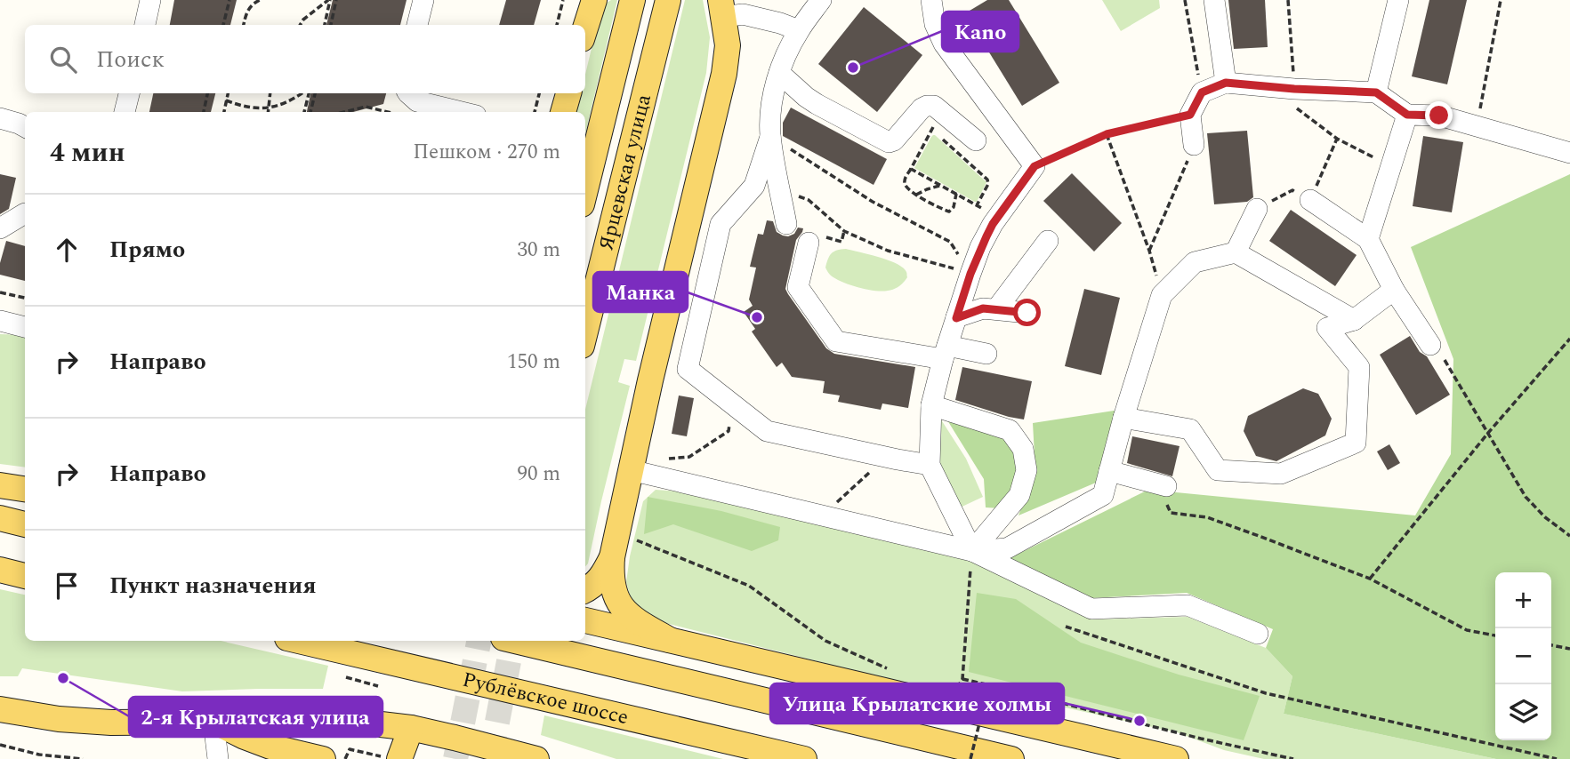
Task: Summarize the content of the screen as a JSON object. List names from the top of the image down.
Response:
{
  "streets": {
    "main road": ["Ярцевская улица", "Рублёвское шоссе"]
  },
  "places": [
    "Kano",
    "Манка",
    "2-я Крылатская улица",
    "Улица Крылатские холмы"
  ],
  "page": {
    "search": "Поиск",
    "heading": ["4 мин", "Пешком · 270 m"],
    "list": [
      ["Прямо", "30 m"],
      ["Направо", "150 m"],
      ["Направо", "90 m"],
      "Пункт назначения"
    ],
    "map_buttons": ["+", "−"]
  }
}
